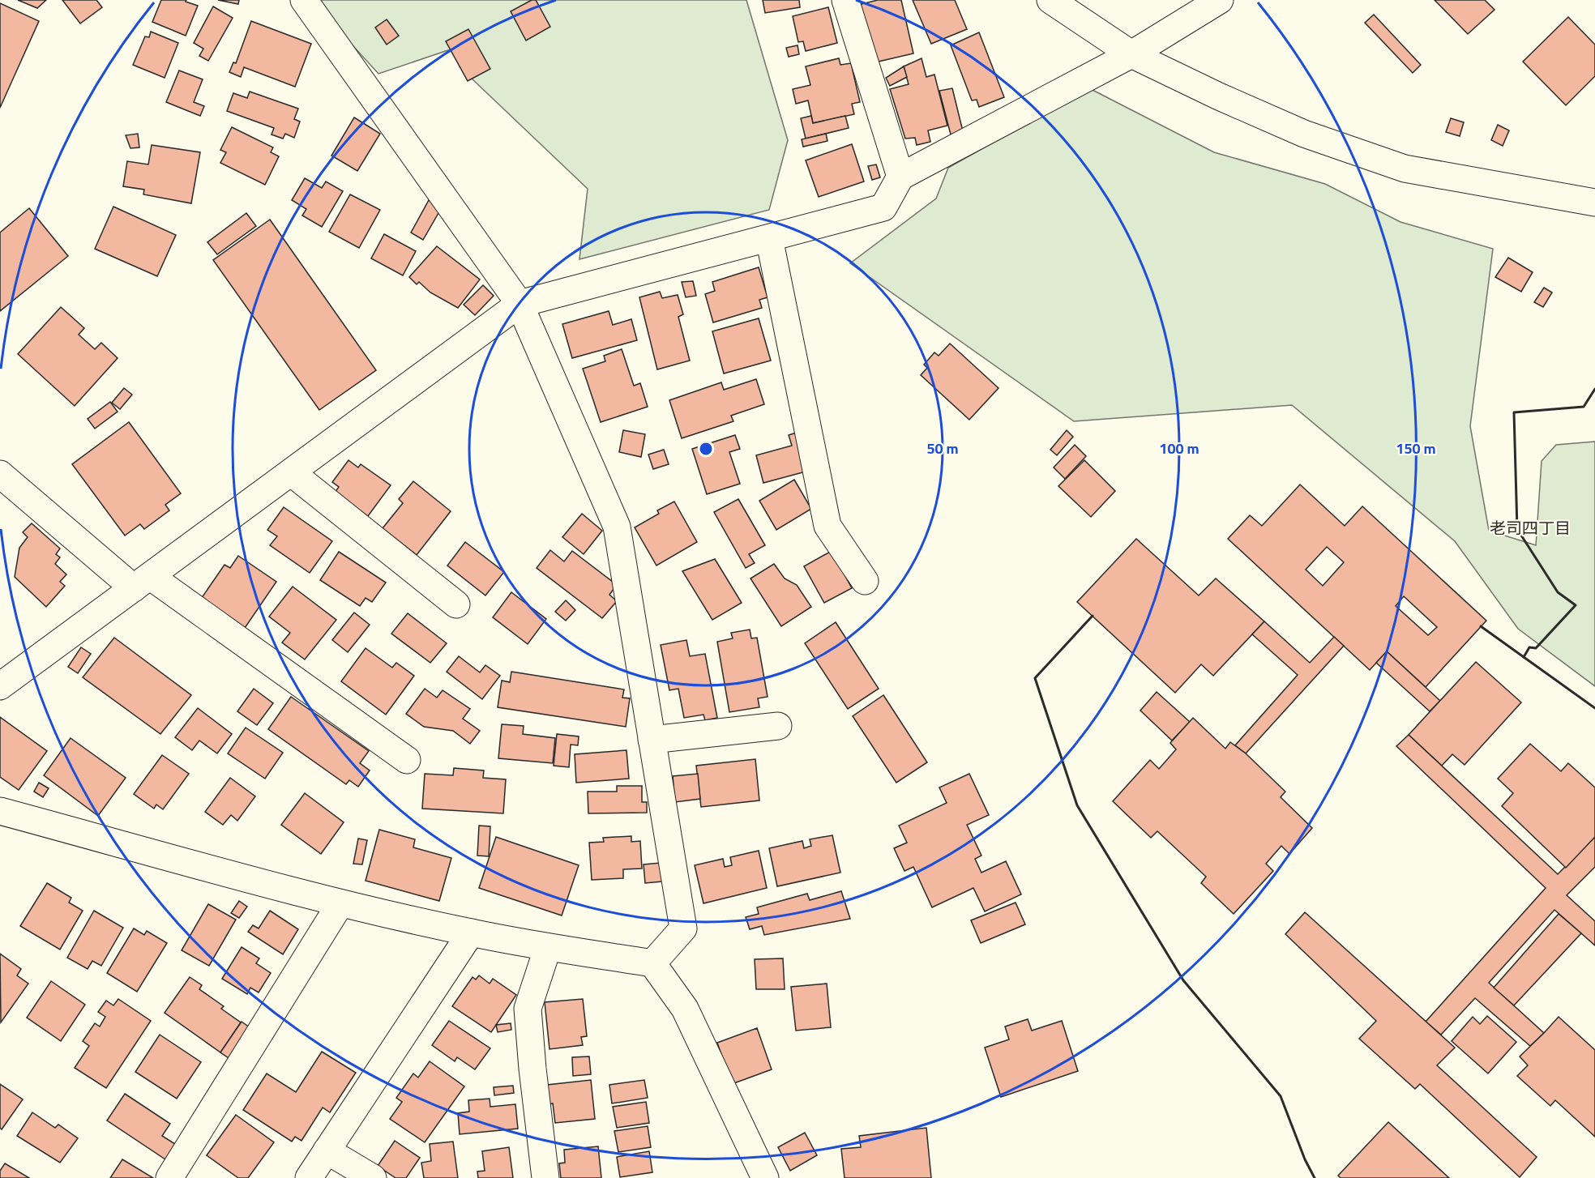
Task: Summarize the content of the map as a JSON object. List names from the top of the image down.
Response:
{
  "districts": ["老司四丁目"],
  "rings": ["50 m", "100 m", "150 m"]
}
